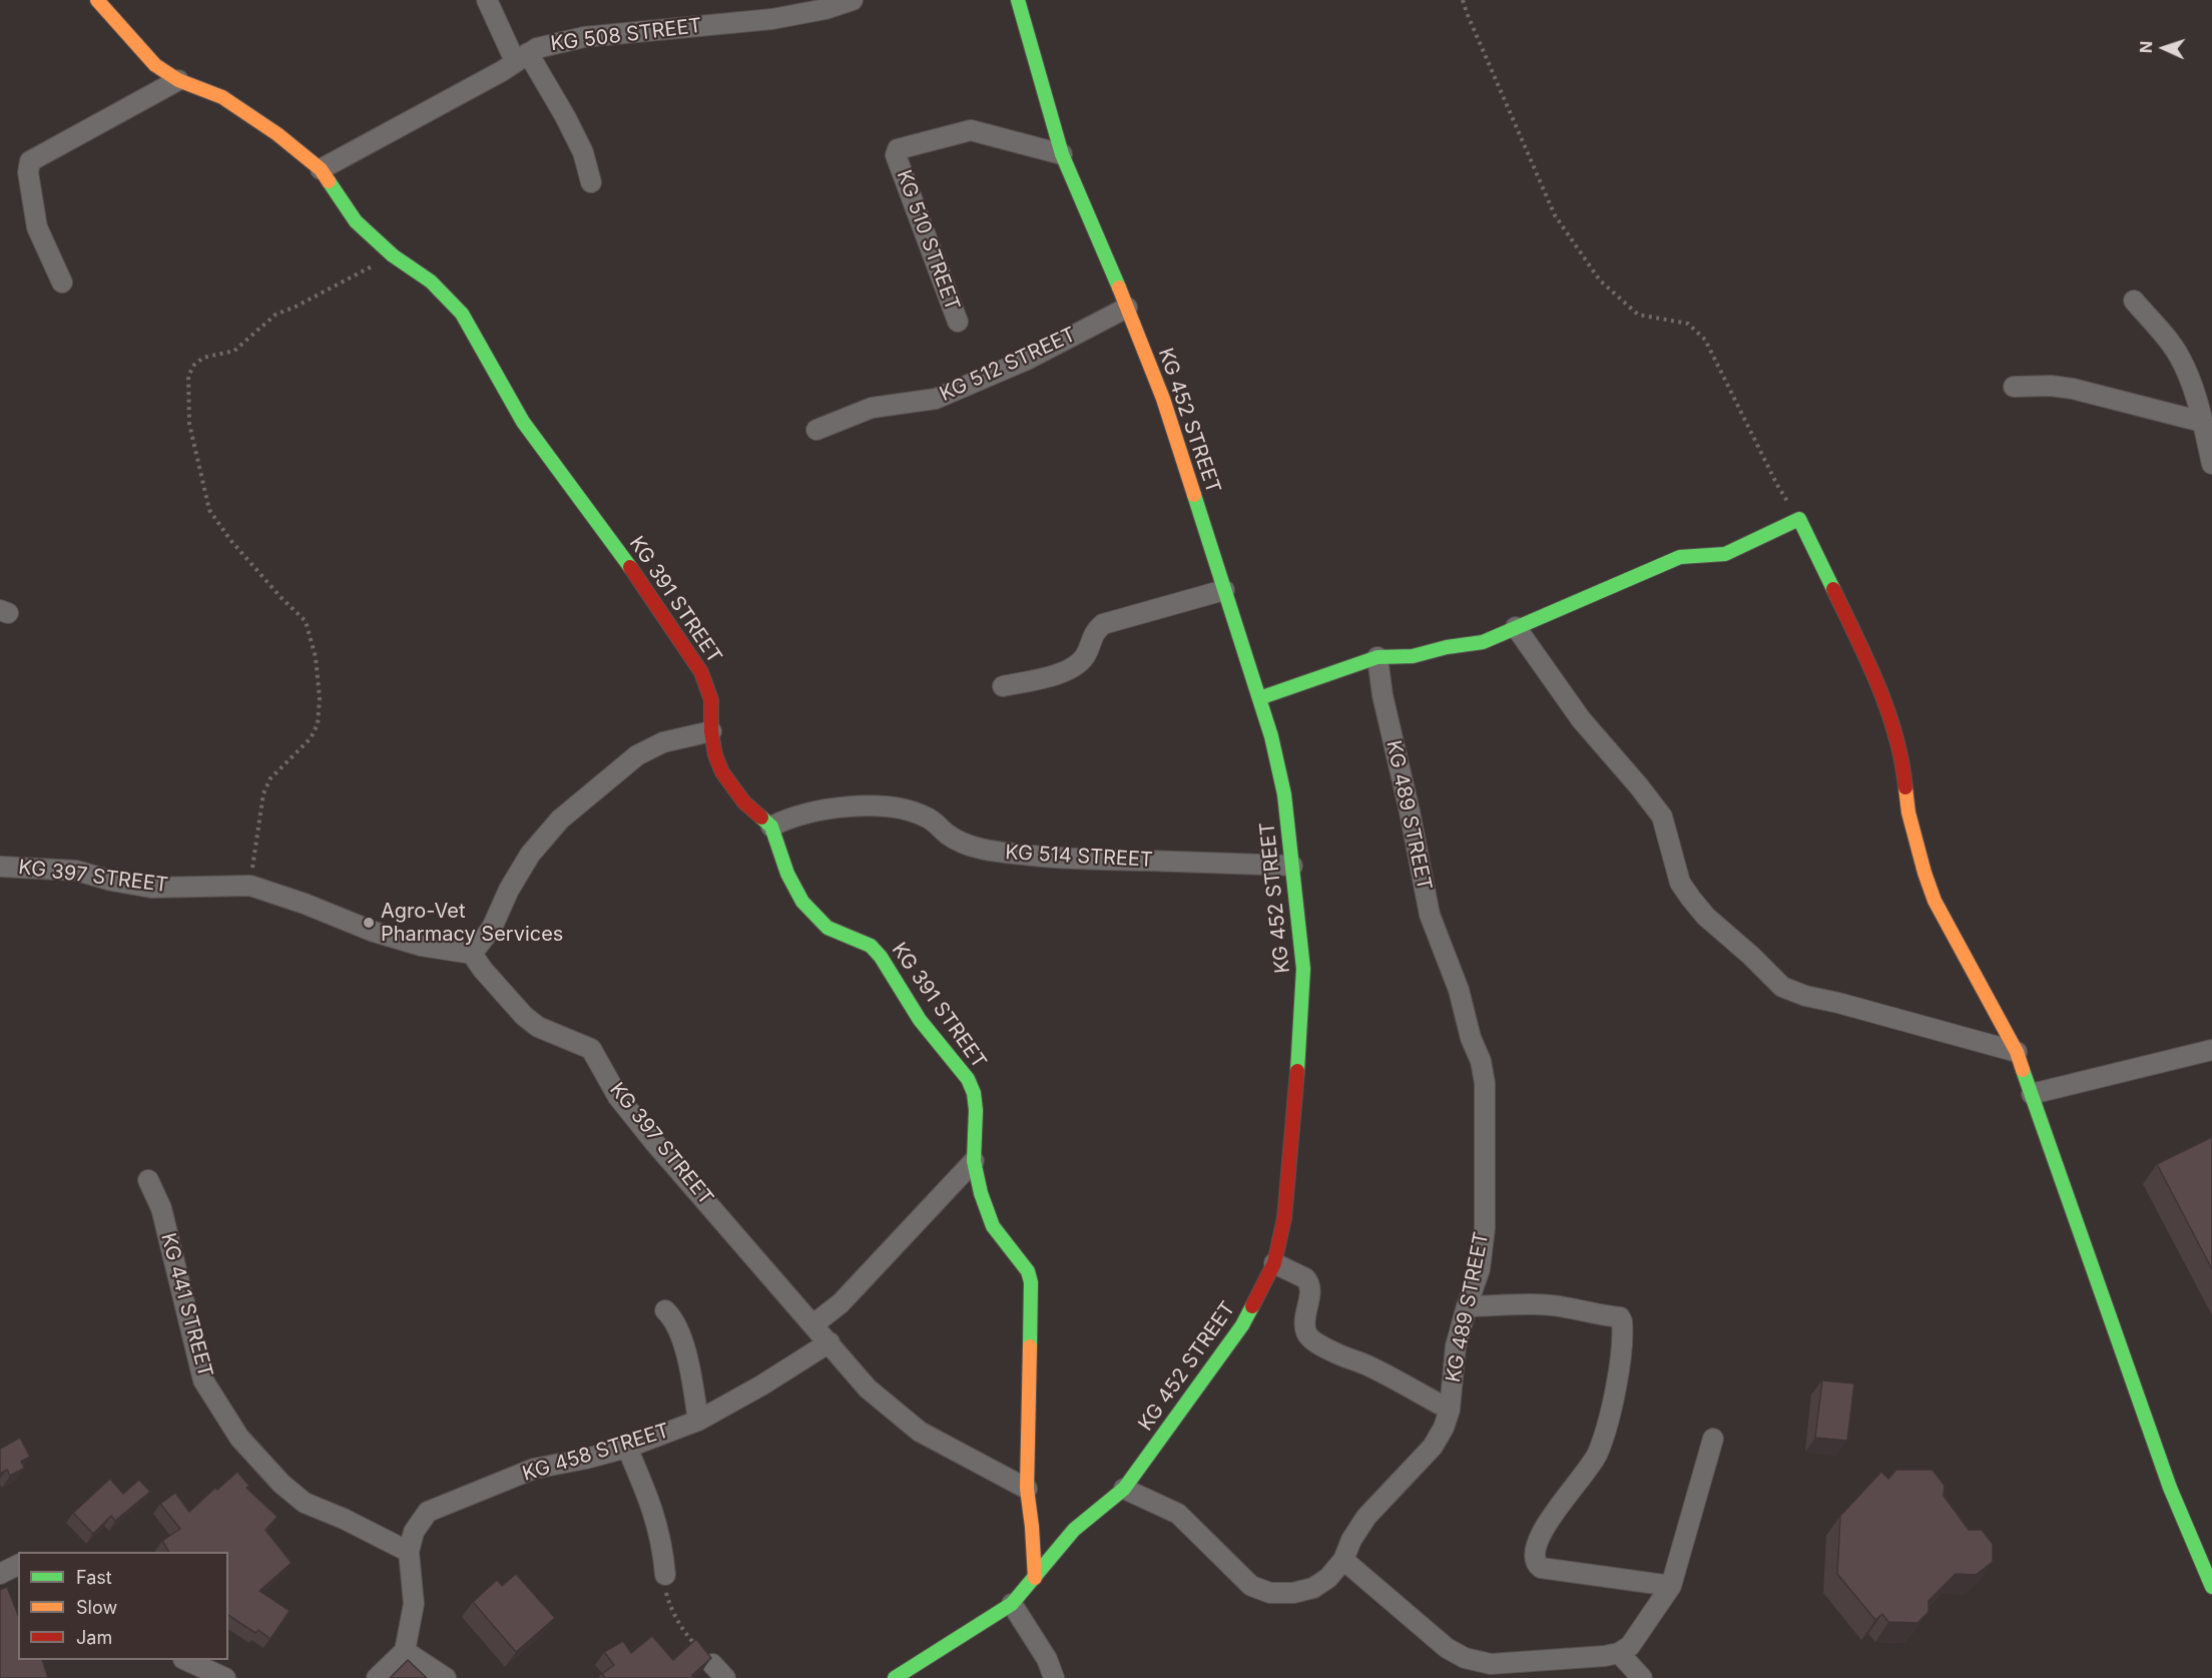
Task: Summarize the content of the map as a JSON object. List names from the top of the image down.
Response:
{
  "streets": {
    "street": [
      "KG 508 STREET",
      "KG 510 STREET",
      "KG 512 STREET",
      "KG 452 STREET",
      "KG 391 STREET",
      "KG 489 STREET",
      "KG 514 STREET",
      "KG 397 STREET",
      "KG 441 STREET",
      "KG 458 STREET"
    ]
  },
  "crossings": [
    ["KG 508 STREET", "KG 391 STREET"],
    ["KG 510 STREET", "KG 452 STREET"],
    ["KG 512 STREET", "KG 452 STREET"],
    ["KG 452 STREET", "KG 391 STREET"],
    ["KG 452 STREET", "KG 489 STREET"],
    ["KG 452 STREET", "KG 514 STREET"],
    ["KG 391 STREET", "KG 514 STREET"],
    ["KG 391 STREET", "KG 397 STREET"],
    ["KG 397 STREET", "KG 458 STREET"],
    ["KG 441 STREET", "KG 458 STREET"]
  ],
  "places": ["Agro-Vet Pharmacy Services"],
  "legend": ["Fast", "Slow", "Jam"],
  "north": "left"
}
